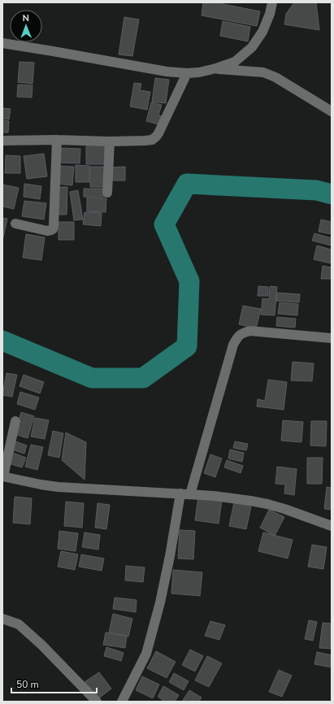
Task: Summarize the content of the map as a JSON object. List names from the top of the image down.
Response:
{
  "scale_bar": "50 m",
  "north": "top"
}
